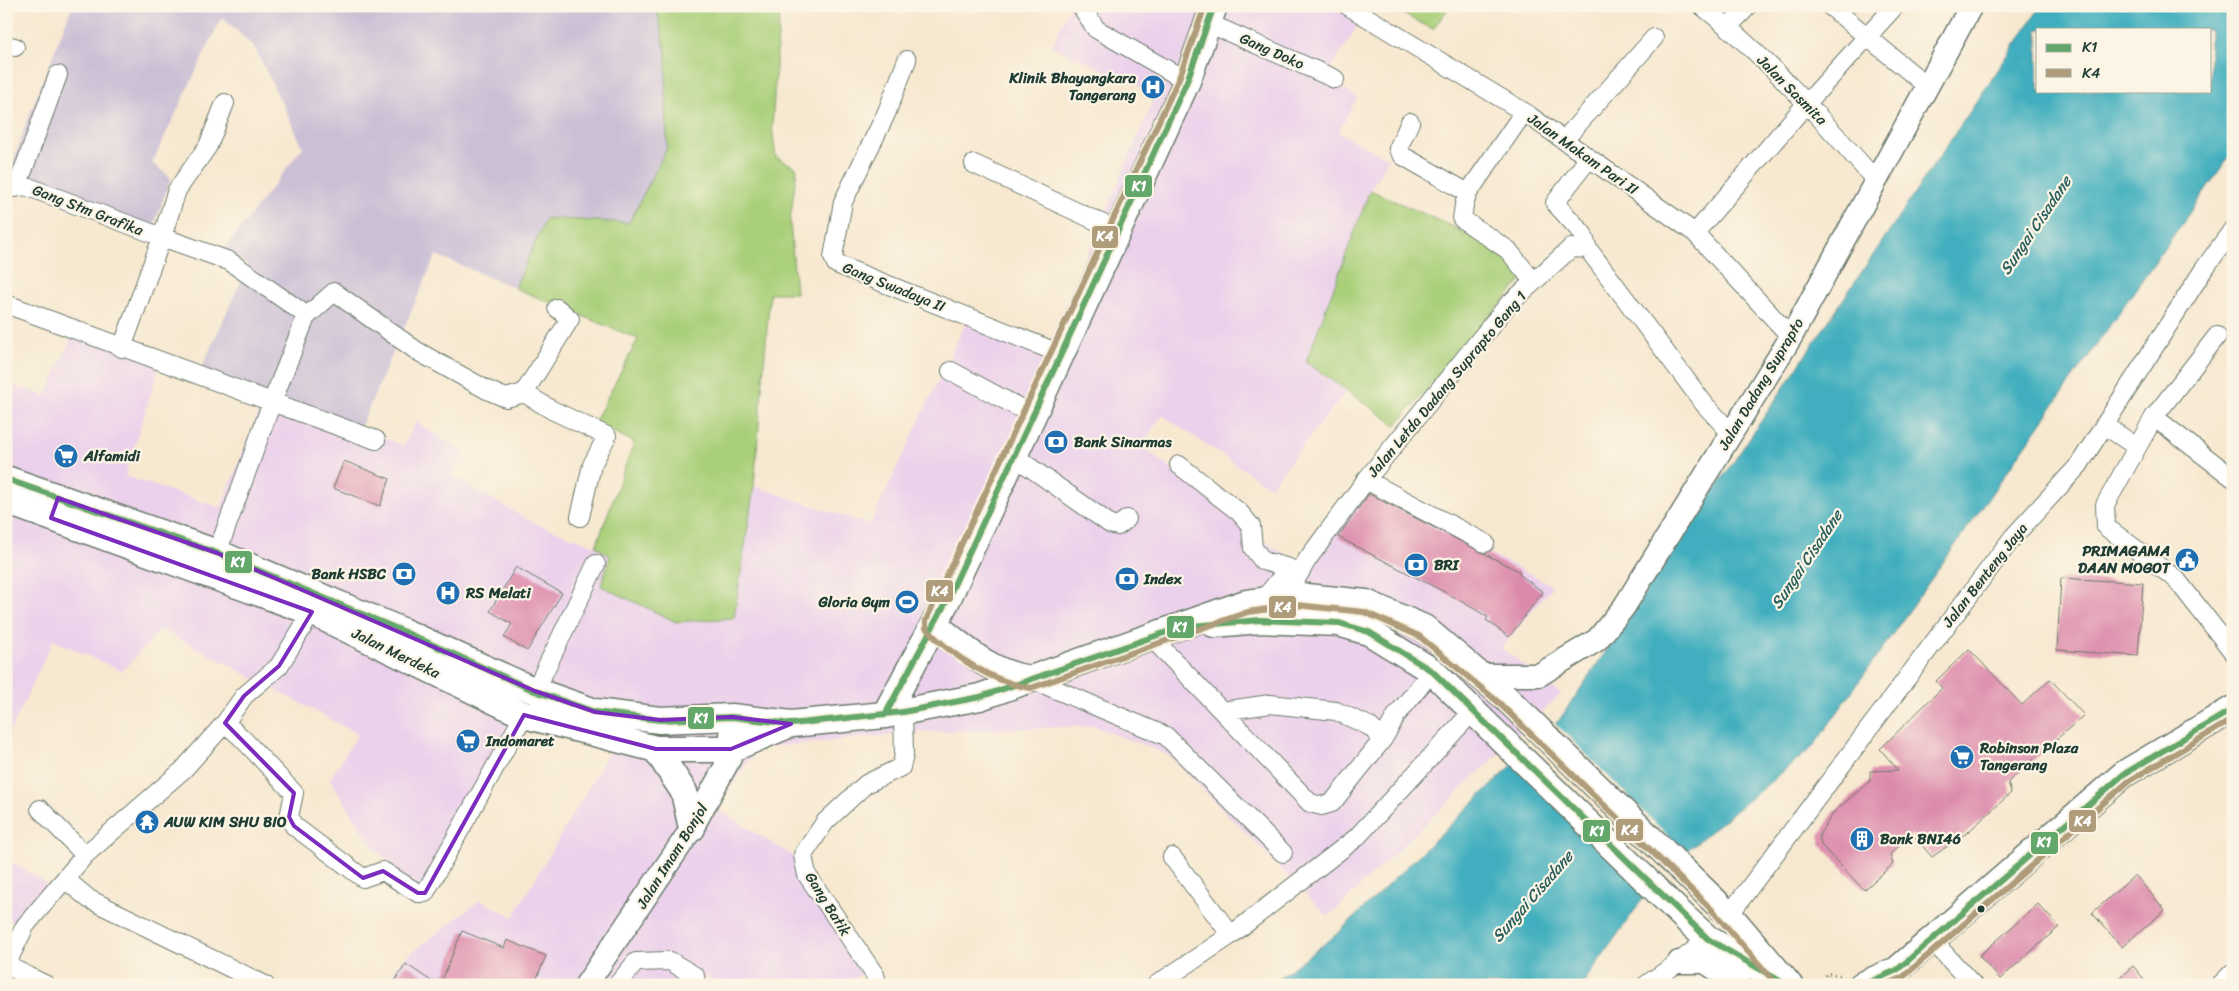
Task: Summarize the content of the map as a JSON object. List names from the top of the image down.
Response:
{
  "streets": {
    "highway": ["Jalan Merdeka"],
    "main road": ["Jalan Dadang Suprapto", "Jalan Imam Bonjol"],
    "street": [
      "Gang Doko",
      "Jalan Sasmita",
      "Jalan Makam Pari II",
      "Gang Stm Grafika",
      "Gang Swadaya II",
      "Jalan Letda Dadang Suprapto Gang 1",
      "Jalan Benteng Jaya",
      "Gang Batik"
    ]
  },
  "crossings": [
    ["Jalan Sasmita", "Jalan Dadang Suprapto"],
    ["Jalan Makam Pari II", "Jalan Dadang Suprapto"],
    ["Jalan Letda Dadang Suprapto Gang 1", "Jalan Merdeka"],
    ["Jalan Dadang Suprapto", "Jalan Merdeka"],
    ["Jalan Benteng Jaya", "Jalan Merdeka"],
    ["Jalan Merdeka", "Jalan Imam Bonjol"],
    ["Jalan Merdeka", "Gang Batik"]
  ],
  "water": ["Sungai Cisadane"],
  "places": {
    "hospital": ["Klinik Bhayangkara Tangerang", "RS Melati"],
    "bank": [
      "Bank Sinarmas",
      "BRI",
      "Bank HSBC",
      "Index"
    ],
    "supermarket": ["Alfamidi", "Indomaret", "Robinson Plaza Tangerang"],
    "public building": ["PRIMAGAMA DAAN MOGOT"],
    "sports": ["Gloria Gym"],
    "temple": ["AUW KIM SHU BIO"],
    "building": ["Bank BNI46"]
  },
  "lines": ["transit line K1", "transit line K4"],
  "legend": ["K1", "K4"]
}
